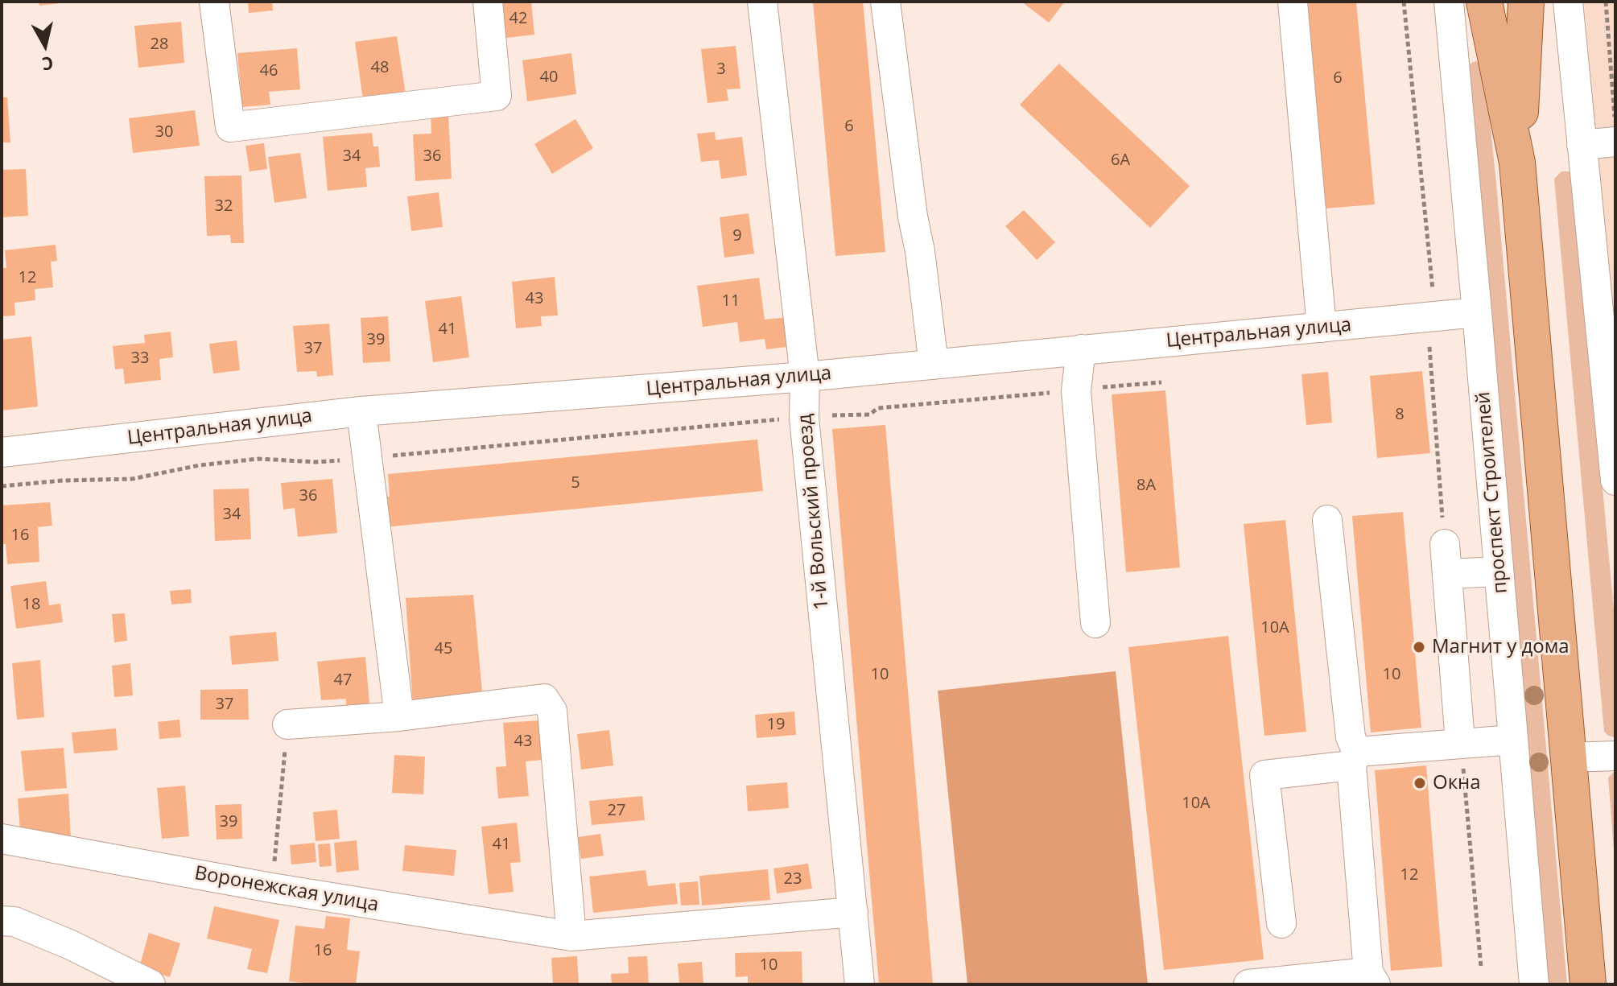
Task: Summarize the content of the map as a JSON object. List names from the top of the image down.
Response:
{
  "streets": {
    "street": [
      "Центральная улица",
      "проспект Строителей",
      "1-й Вольский проезд",
      "Воронежская улица"
    ]
  },
  "crossings": [
    ["Центральная улица", "проспект Строителей"],
    ["Центральная улица", "1-й Вольский проезд"],
    ["1-й Вольский проезд", "Воронежская улица"]
  ],
  "places": ["Магнит у дома", "Окна"],
  "house_numbers": [
    "42",
    "28",
    "48",
    "3",
    "46",
    "40",
    "6",
    "6",
    "30",
    "34",
    "36",
    "6А",
    "32",
    "9",
    "12",
    "43",
    "11",
    "41",
    "39",
    "37",
    "33",
    "8",
    "5",
    "8А",
    "36",
    "34",
    "16",
    "18",
    "10А",
    "45",
    "10",
    "10",
    "47",
    "37",
    "19",
    "43",
    "10А",
    "27",
    "39",
    "41",
    "12",
    "23",
    "16",
    "10"
  ],
  "north": "bottom"
}
